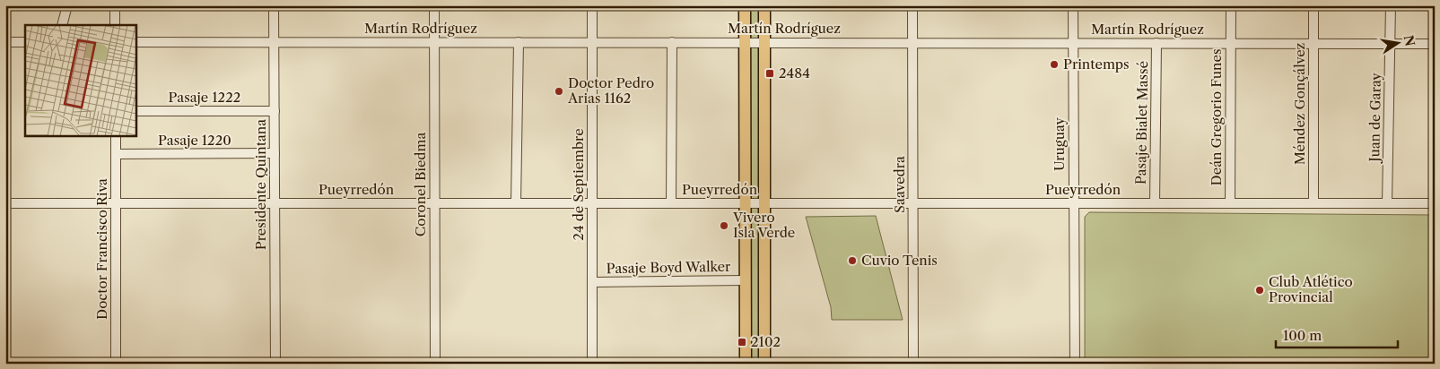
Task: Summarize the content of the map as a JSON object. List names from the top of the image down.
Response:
{
  "streets": {
    "street": [
      "Martín Rodríguez",
      "Pasaje 1222",
      "Méndez Gonçálvez",
      "Deán Gregorio Funes",
      "Juan de Garay",
      "Pasaje Bialet Massé",
      "Pasaje 1220",
      "Uruguay",
      "Presidente Quintana",
      "Coronel Biedma",
      "24 de Septiembre",
      "Saavedra",
      "Pueyrredón",
      "Doctor Francisco Riva",
      "Pasaje Boyd Walker"
    ]
  },
  "crossings": [
    ["Martín Rodríguez", "Méndez Gonçálvez"],
    ["Martín Rodríguez", "Deán Gregorio Funes"],
    ["Martín Rodríguez", "Juan de Garay"],
    ["Martín Rodríguez", "Pasaje Bialet Massé"],
    ["Martín Rodríguez", "Uruguay"],
    ["Martín Rodríguez", "Presidente Quintana"],
    ["Martín Rodríguez", "Coronel Biedma"],
    ["Martín Rodríguez", "24 de Septiembre"],
    ["Martín Rodríguez", "Saavedra"],
    ["Pasaje 1222", "Presidente Quintana"],
    ["Méndez Gonçálvez", "Pueyrredón"],
    ["Deán Gregorio Funes", "Pueyrredón"],
    ["Juan de Garay", "Pueyrredón"],
    ["Pasaje Bialet Massé", "Pueyrredón"],
    ["Pasaje 1220", "Presidente Quintana"],
    ["Pasaje 1220", "Doctor Francisco Riva"],
    ["Uruguay", "Pueyrredón"],
    ["Presidente Quintana", "Pueyrredón"],
    ["Coronel Biedma", "Pueyrredón"],
    ["24 de Septiembre", "Pueyrredón"],
    ["24 de Septiembre", "Pasaje Boyd Walker"],
    ["Saavedra", "Pueyrredón"],
    ["Pueyrredón", "Doctor Francisco Riva"]
  ],
  "places": {
    "other": [
      "Printemps",
      "Doctor Pedro Arias 1162",
      "Vivero Isla Verde",
      "Cuvio Tenis",
      "Club Atlético Provincial"
    ],
    "transit": ["2484", "2102"]
  },
  "scale_bar": "100 m",
  "north": "right"
}
